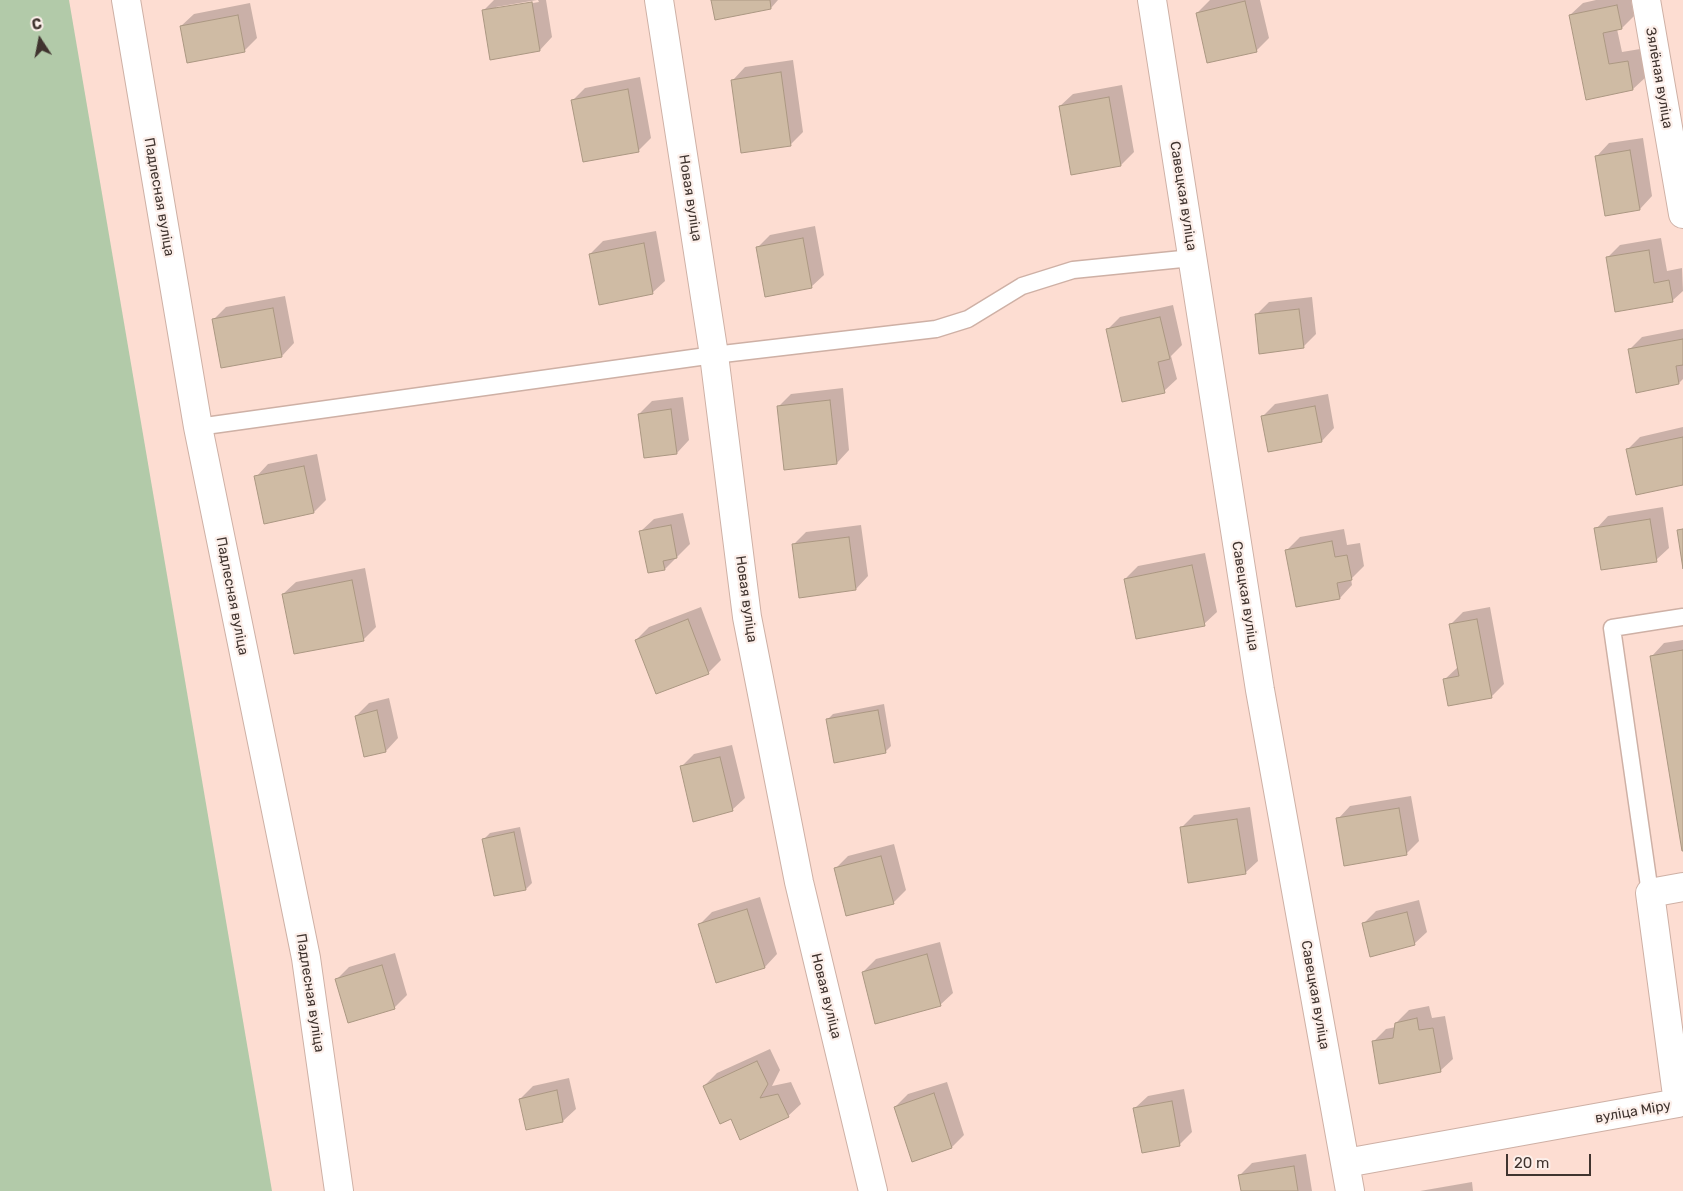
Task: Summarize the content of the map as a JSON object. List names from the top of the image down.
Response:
{
  "streets": {
    "street": [
      "Зялёная вуліца",
      "Савецкая вуліца",
      "Падлесная вуліца",
      "Новая вуліца",
      "вуліца Міру"
    ]
  },
  "crossings": [
    ["Савецкая вуліца", "вуліца Міру"]
  ],
  "scale_bar": "20 m",
  "north": "top"
}
